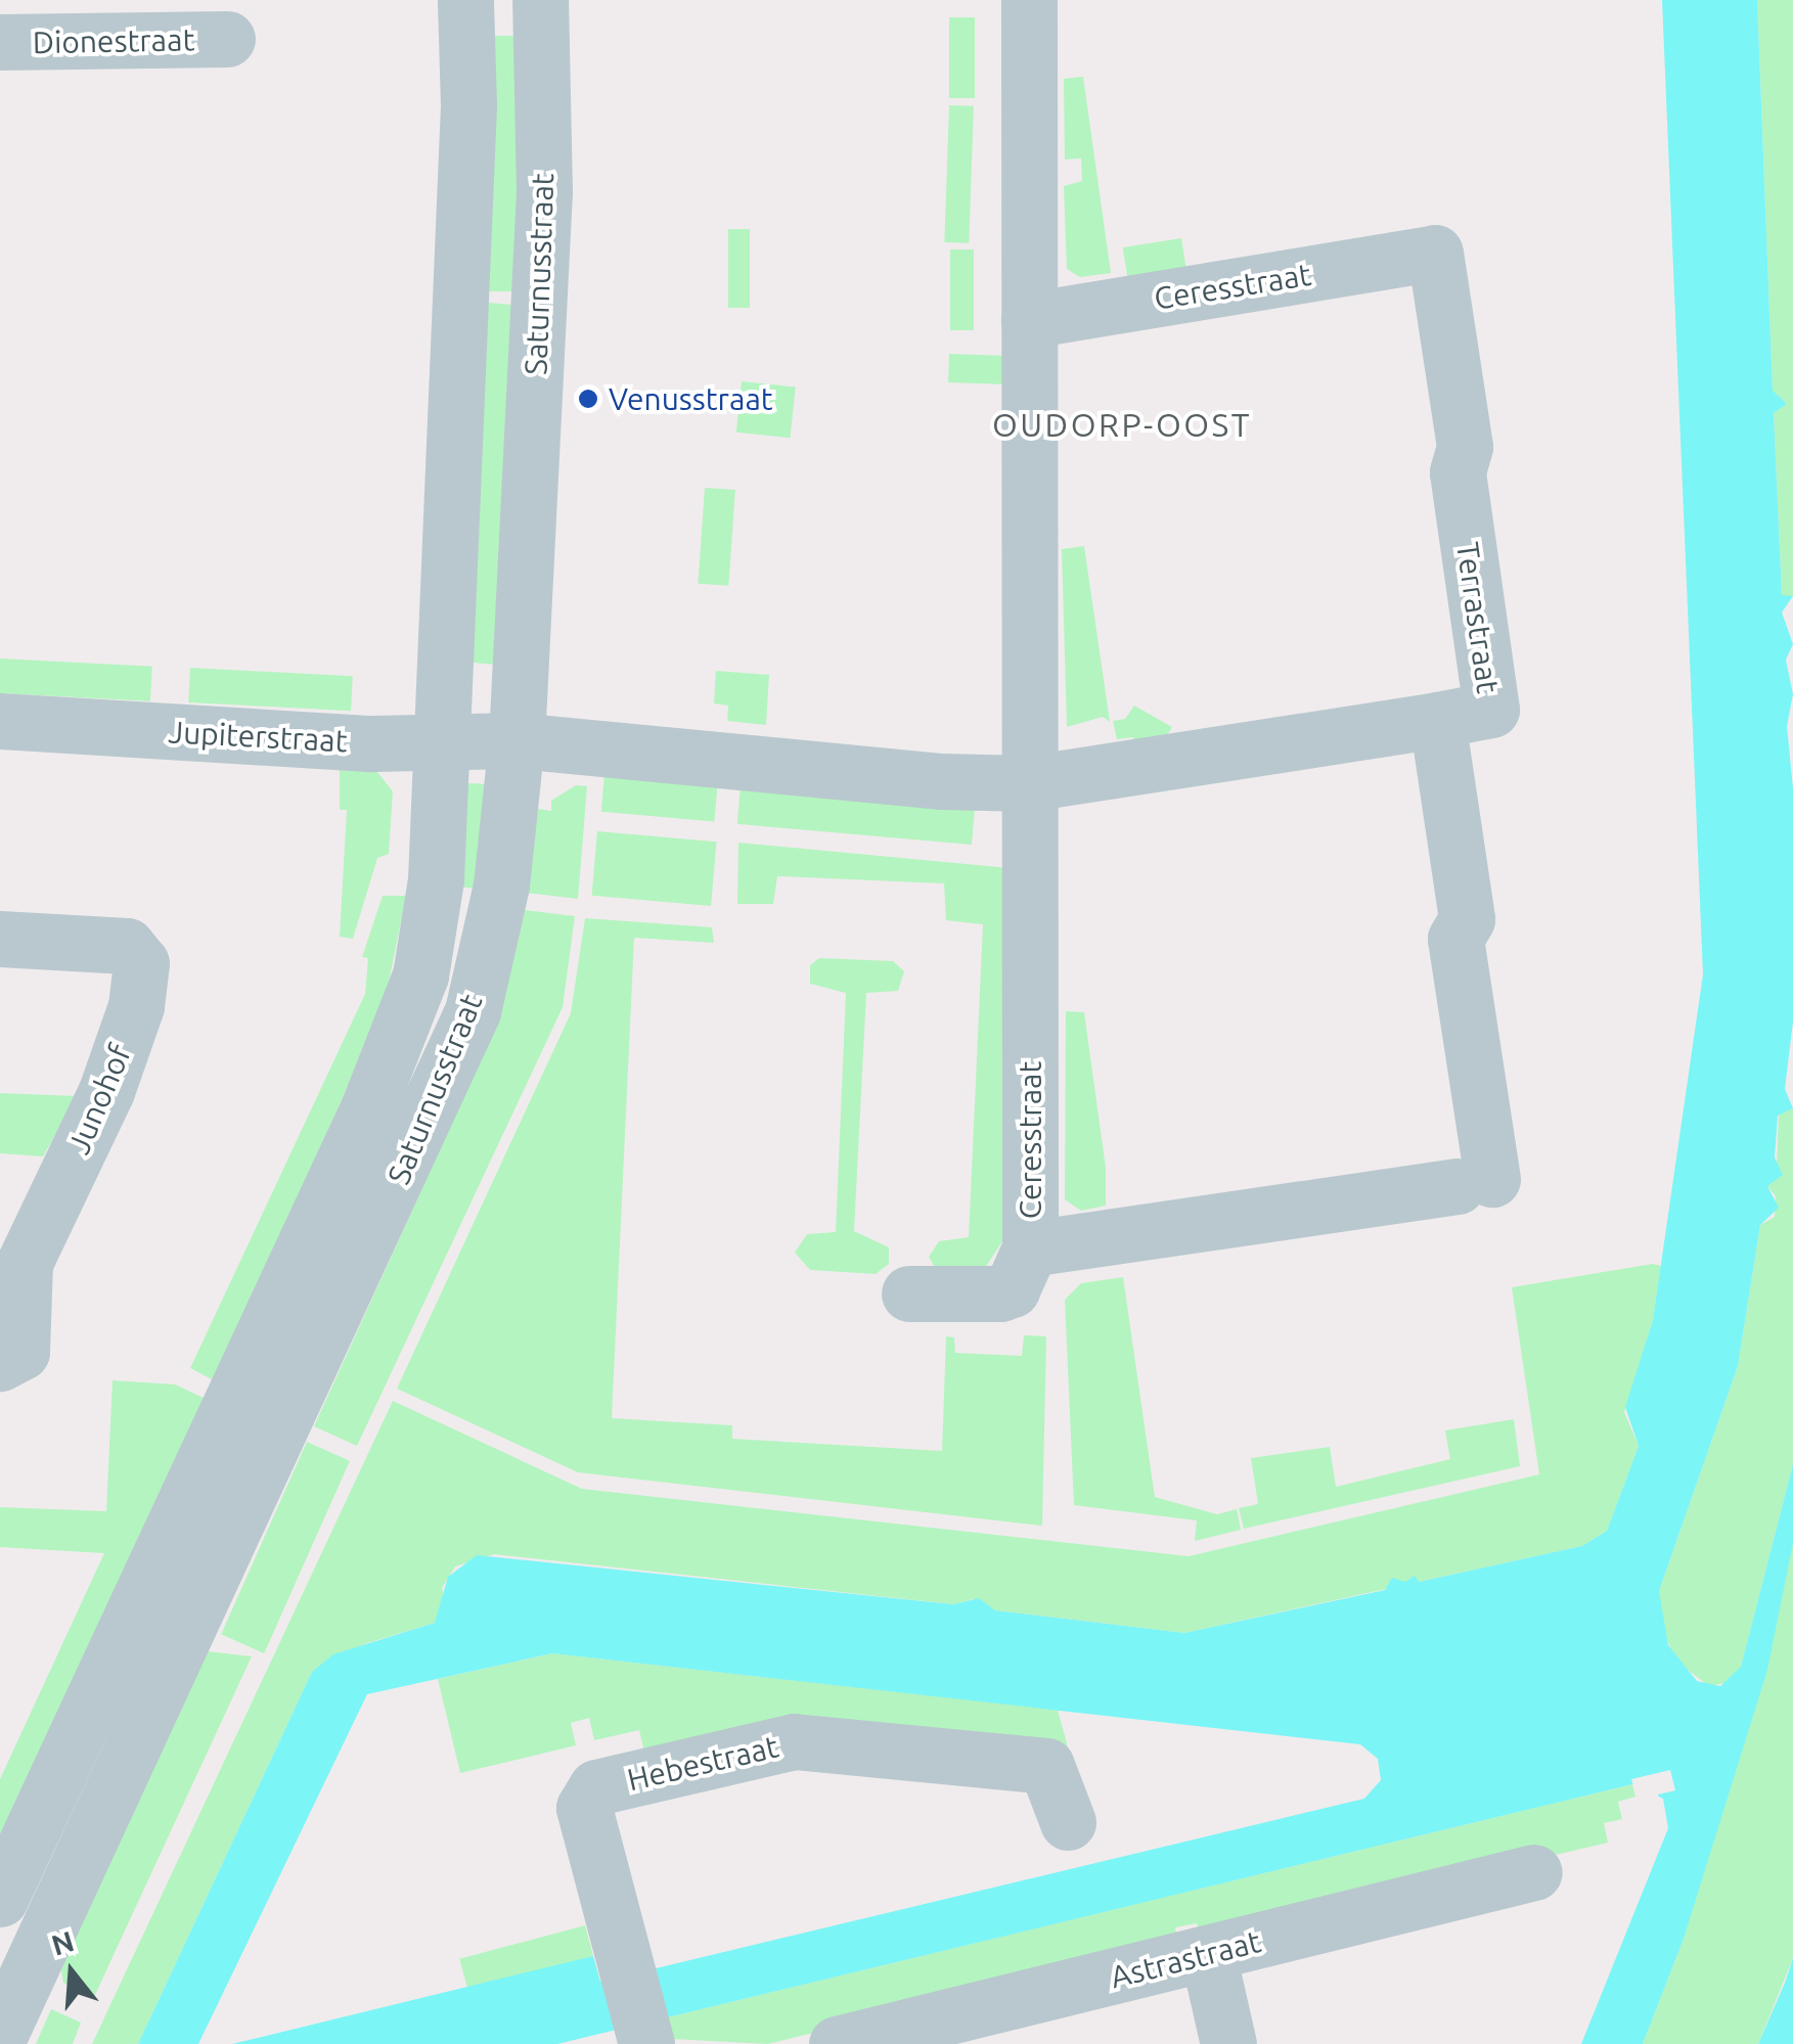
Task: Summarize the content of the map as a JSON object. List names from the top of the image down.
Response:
{
  "streets": {
    "street": [
      "Dionestraat",
      "Saturnusstraat",
      "Ceresstraat",
      "Terrastraat",
      "Jupiterstraat",
      "Junohof",
      "Hebestraat",
      "Astrastraat"
    ]
  },
  "crossings": [
    ["Saturnusstraat", "Jupiterstraat"],
    ["Ceresstraat", "Terrastraat"]
  ],
  "districts": ["OUDORP-OOST"],
  "places": ["Venusstraat"],
  "north": "top"
}
